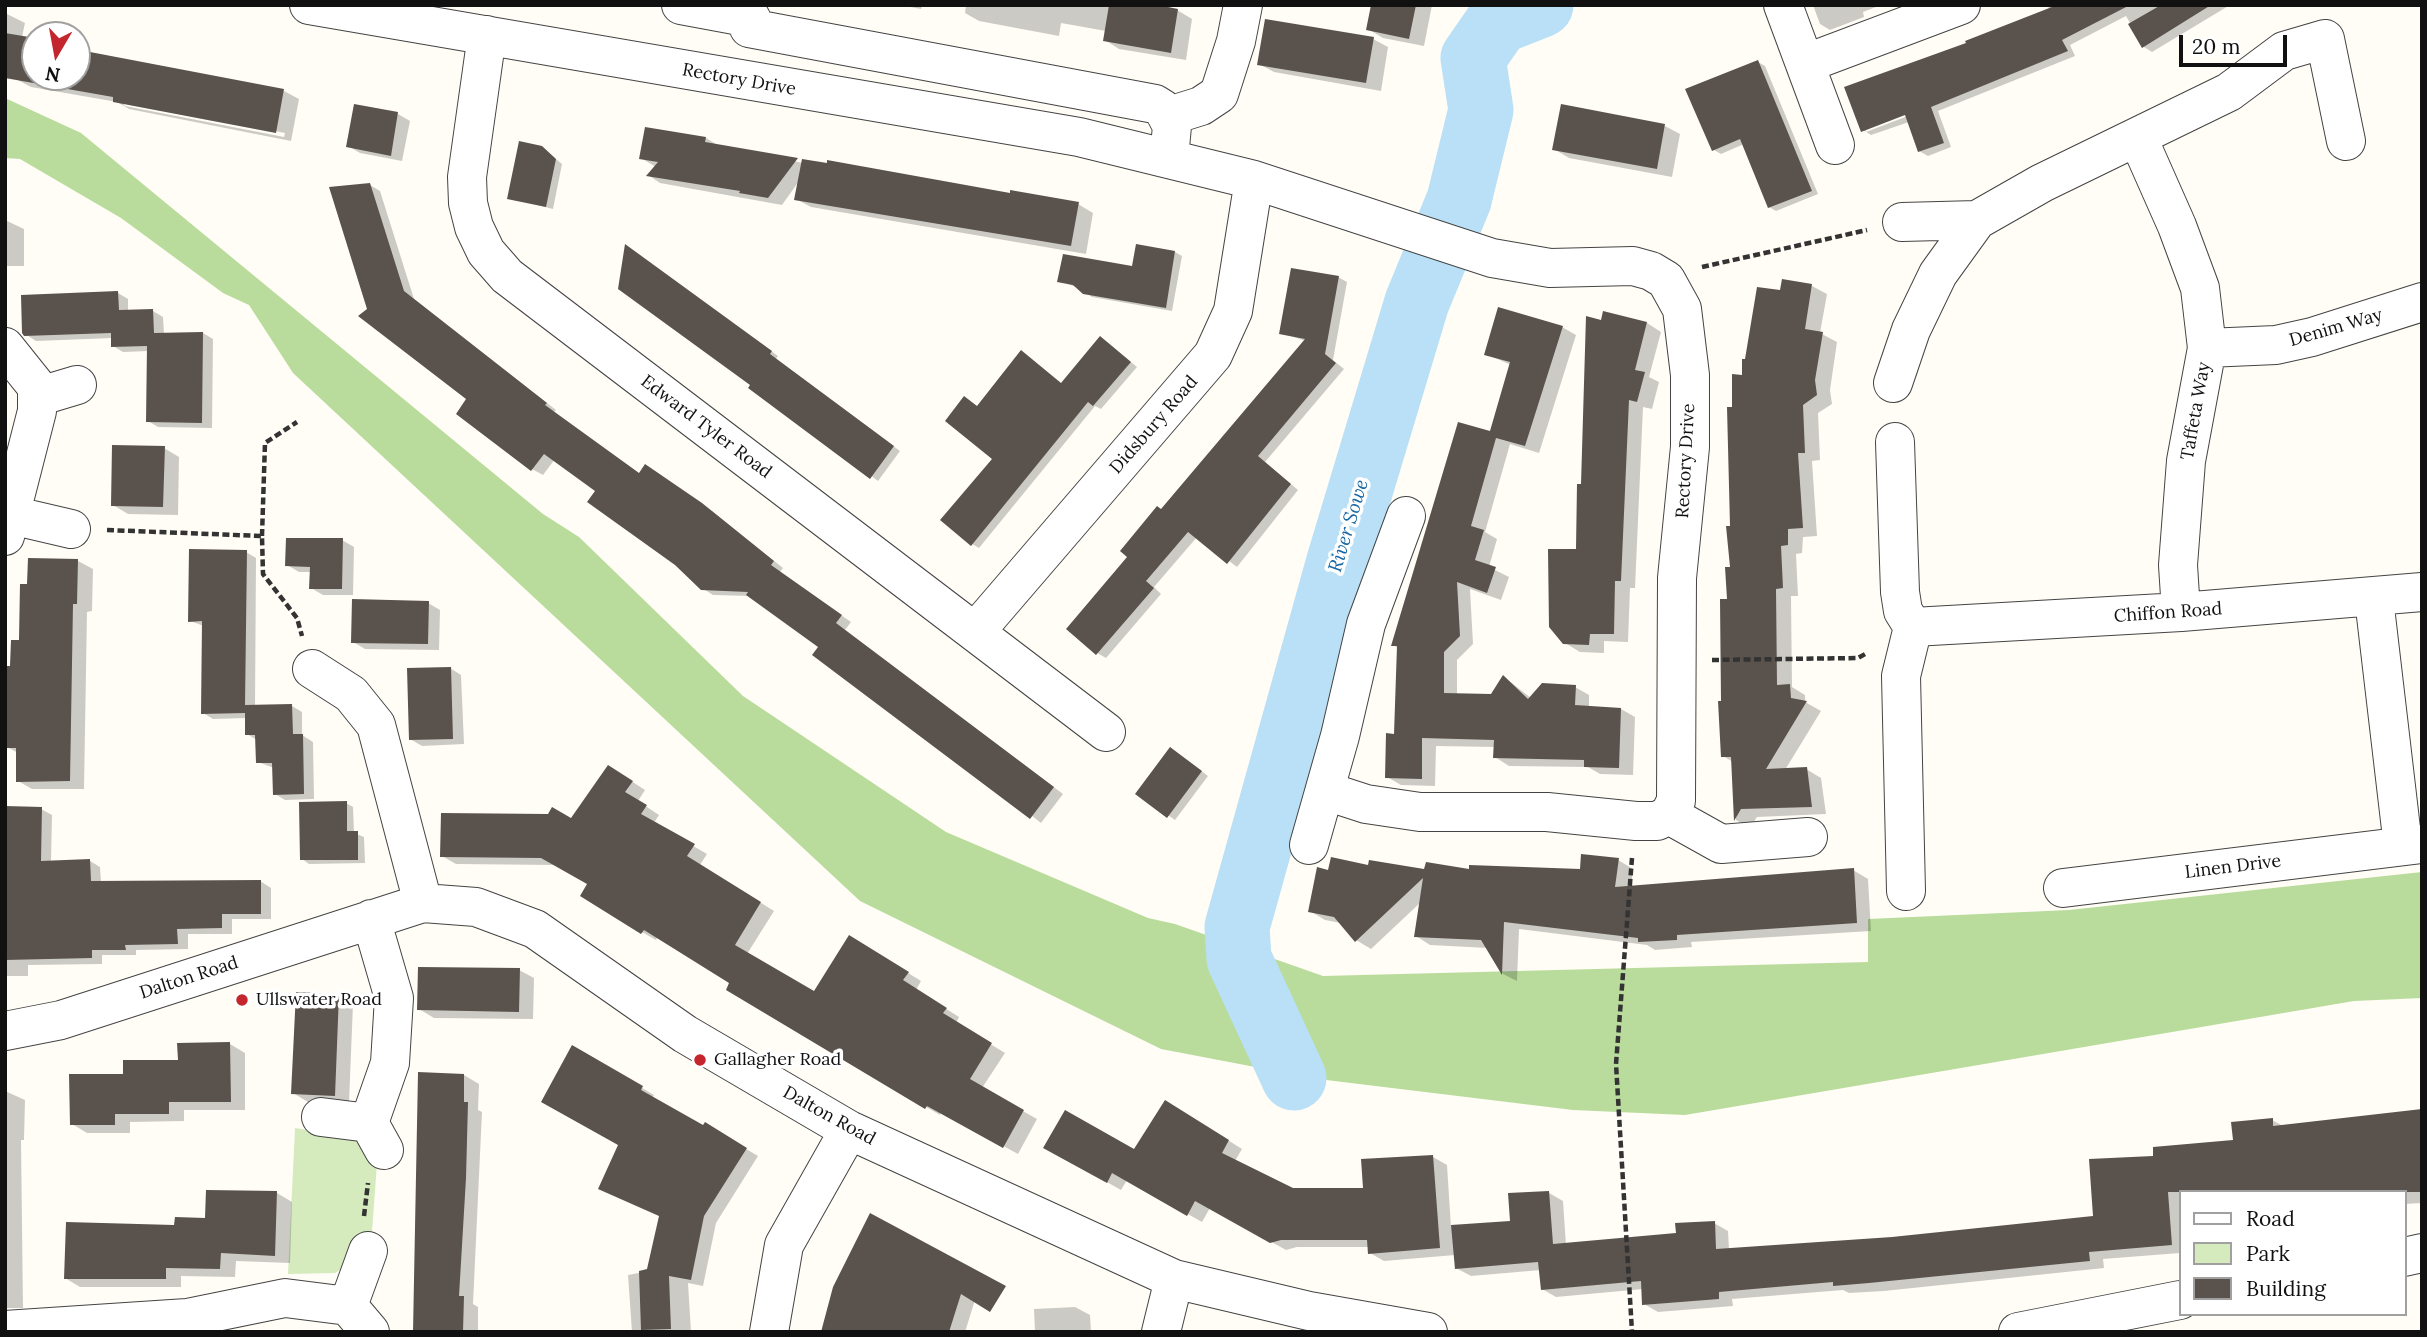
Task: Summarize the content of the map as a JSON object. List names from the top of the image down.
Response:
{
  "streets": {
    "street": [
      "Rectory Drive",
      "Denim Way",
      "Taffeta Way",
      "Didsbury Road",
      "Edward Tyler Road",
      "Chiffon Road",
      "Linen Drive",
      "Dalton Road"
    ]
  },
  "crossings": [
    ["Rectory Drive", "Didsbury Road"],
    ["Rectory Drive", "Edward Tyler Road"],
    ["Denim Way", "Taffeta Way"],
    ["Taffeta Way", "Chiffon Road"],
    ["Didsbury Road", "Edward Tyler Road"],
    ["Chiffon Road", "Linen Drive"]
  ],
  "water": ["River Sowe"],
  "places": ["Ullswater Road", "Gallagher Road"],
  "legend": ["Road", "Park", "Building"],
  "scale_bar": "20 m",
  "north": "bottom"
}
